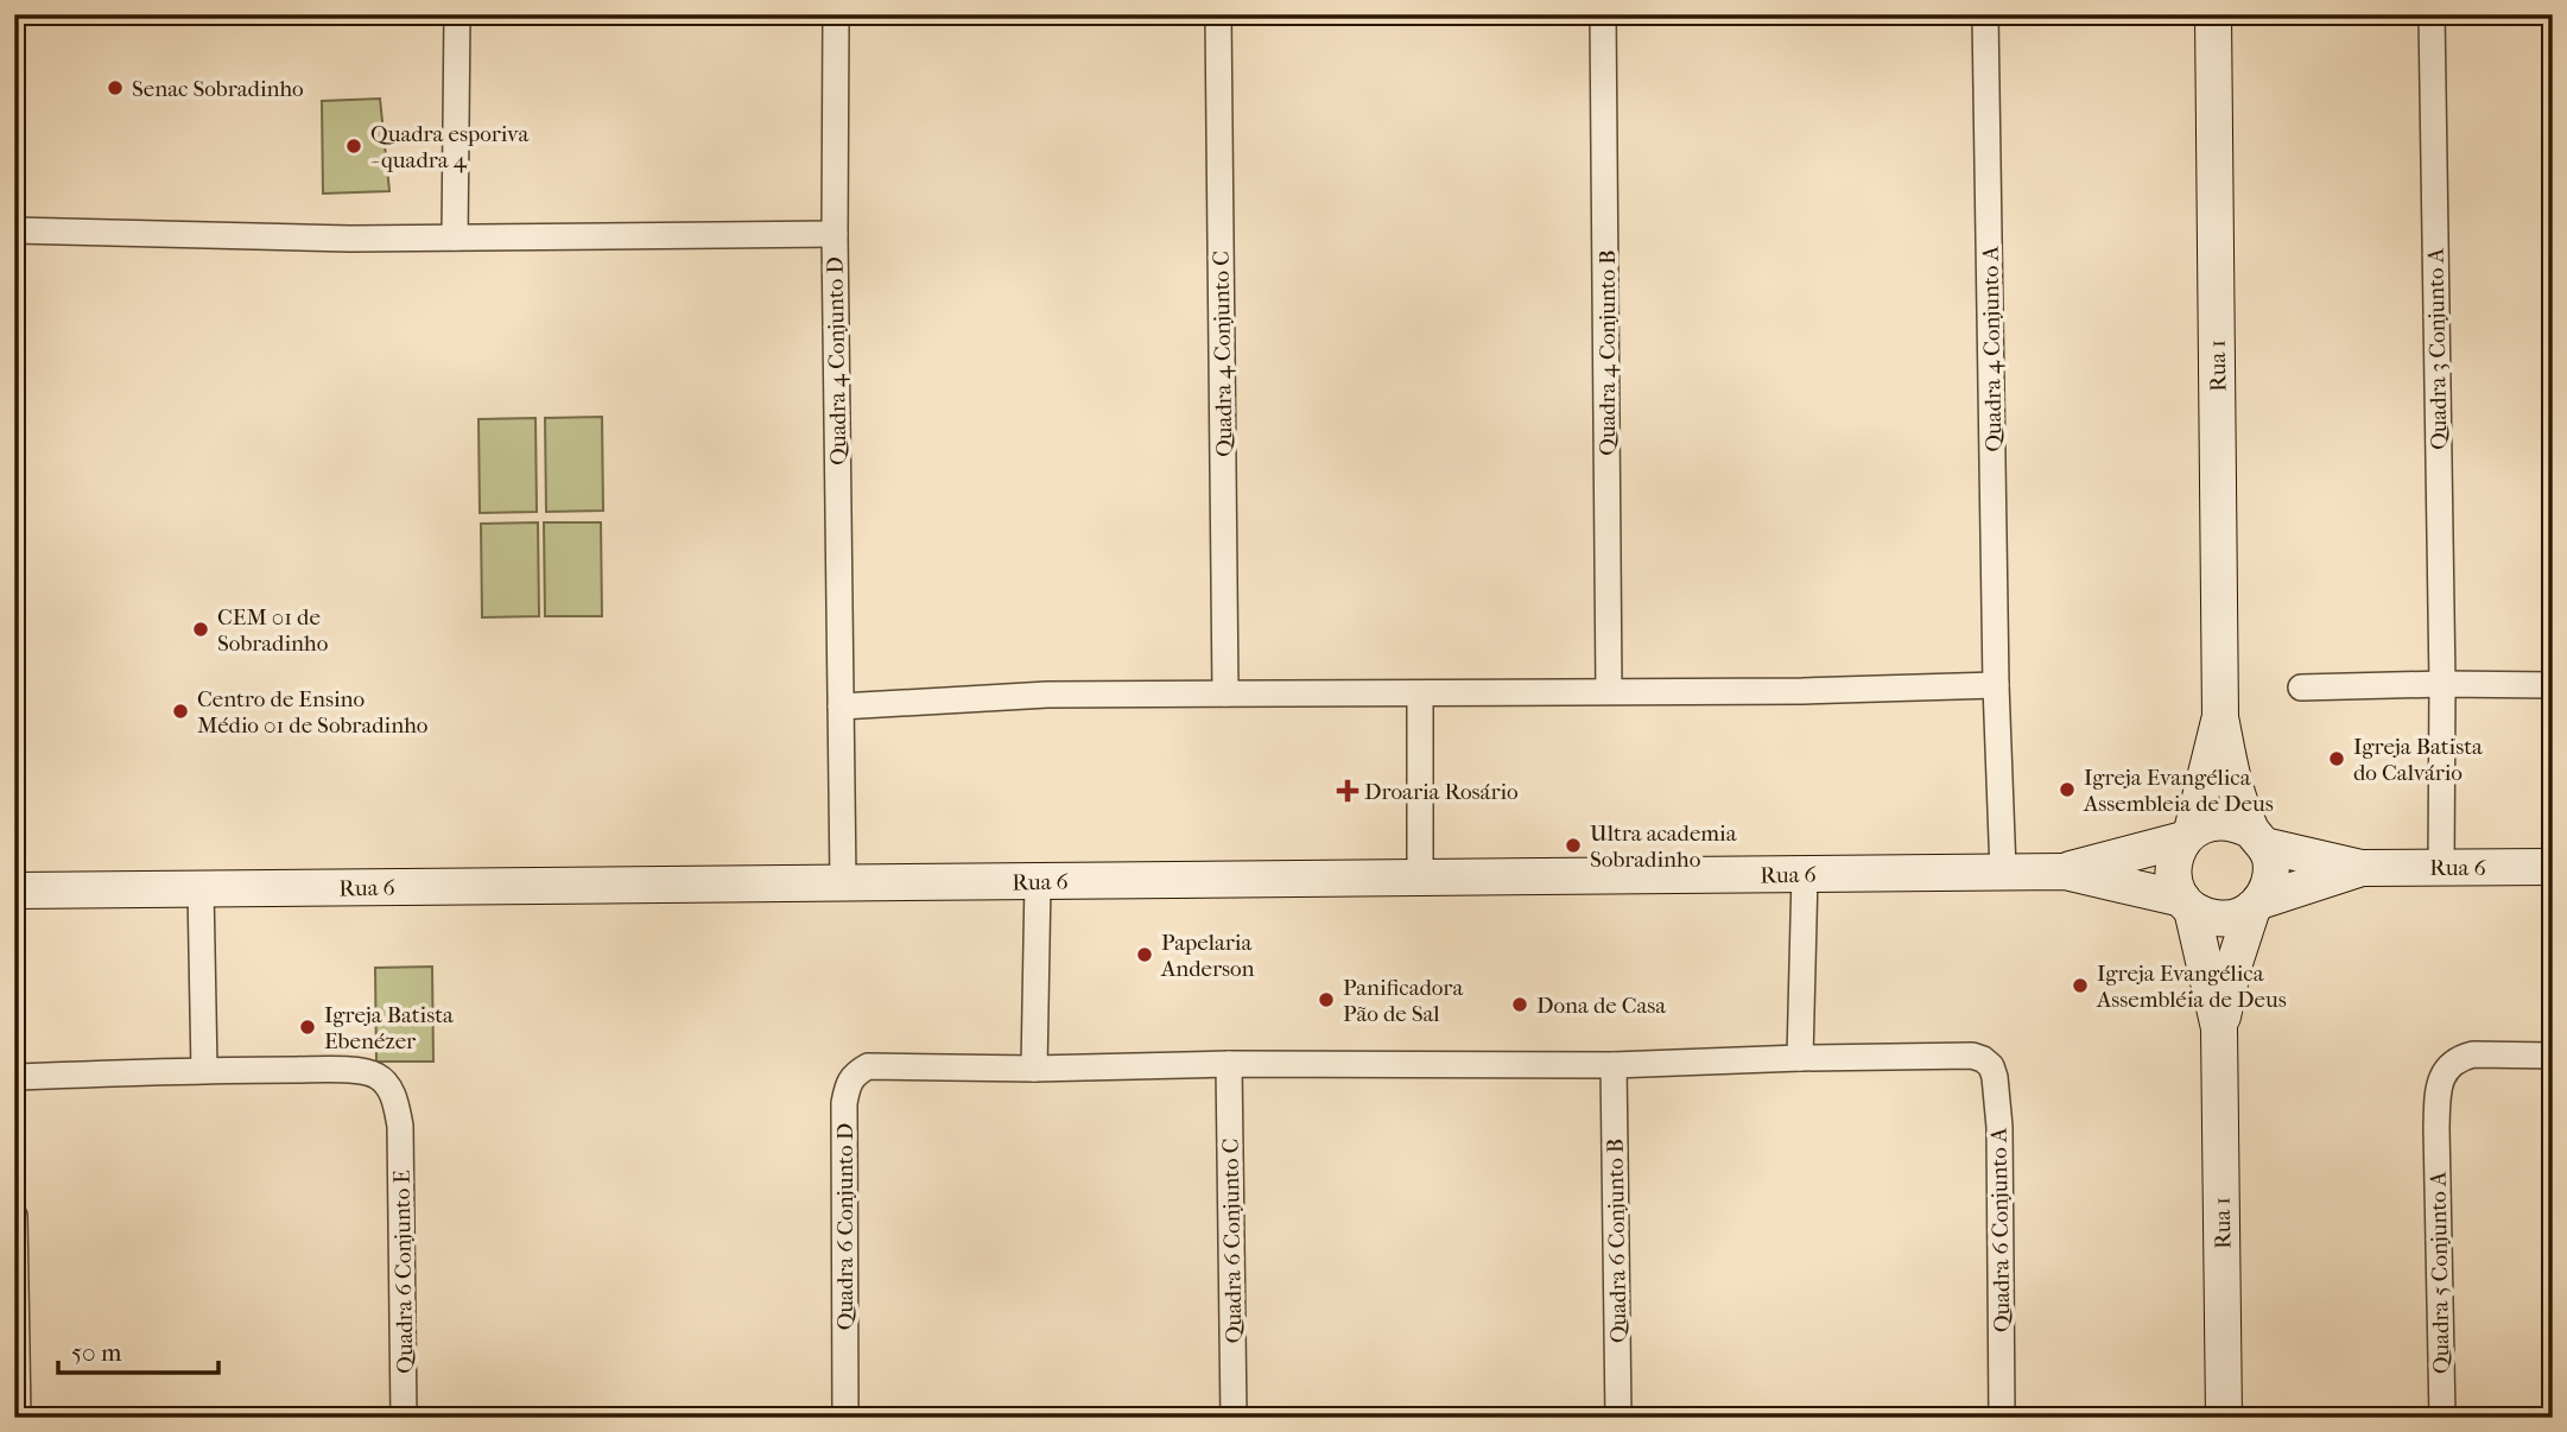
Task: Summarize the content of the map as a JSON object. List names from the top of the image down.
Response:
{
  "streets": {
    "street": [
      "Quadra 4 Conjunto A",
      "Quadra 3 Conjunto A",
      "Quadra 4 Conjunto B",
      "Quadra 4 Conjunto C",
      "Quadra 4 Conjunto D",
      "Rua 1",
      "Rua 6",
      "Quadra 6 Conjunto D",
      "Quadra 6 Conjunto A",
      "Quadra 6 Conjunto C",
      "Quadra 6 Conjunto B",
      "Quadra 6 Conjunto E",
      "Quadra 5 Conjunto A"
    ]
  },
  "crossings": [
    ["Quadra 4 Conjunto A", "Rua 6"],
    ["Quadra 3 Conjunto A", "Rua 6"],
    ["Quadra 4 Conjunto D", "Rua 6"]
  ],
  "places": {
    "other": [
      "Senac Sobradinho",
      "Quadra esporiva - quadra 4",
      "CEM 01 de Sobradinho",
      "Centro de Ensino Médio 01 de Sobradinho",
      "Igreja Batista do Calvário",
      "Igreja Evangélica Assembleia de Deus",
      "Ultra academia Sobradinho",
      "Papelaria Anderson",
      "Igreja Evangélica Assembléia de Deus",
      "Panificadora Pão de Sal",
      "Dona de Casa",
      "Igreja Batista Ebenézer"
    ],
    "health": ["Droaria Rosário"]
  },
  "scale_bar": "50 m"
}
